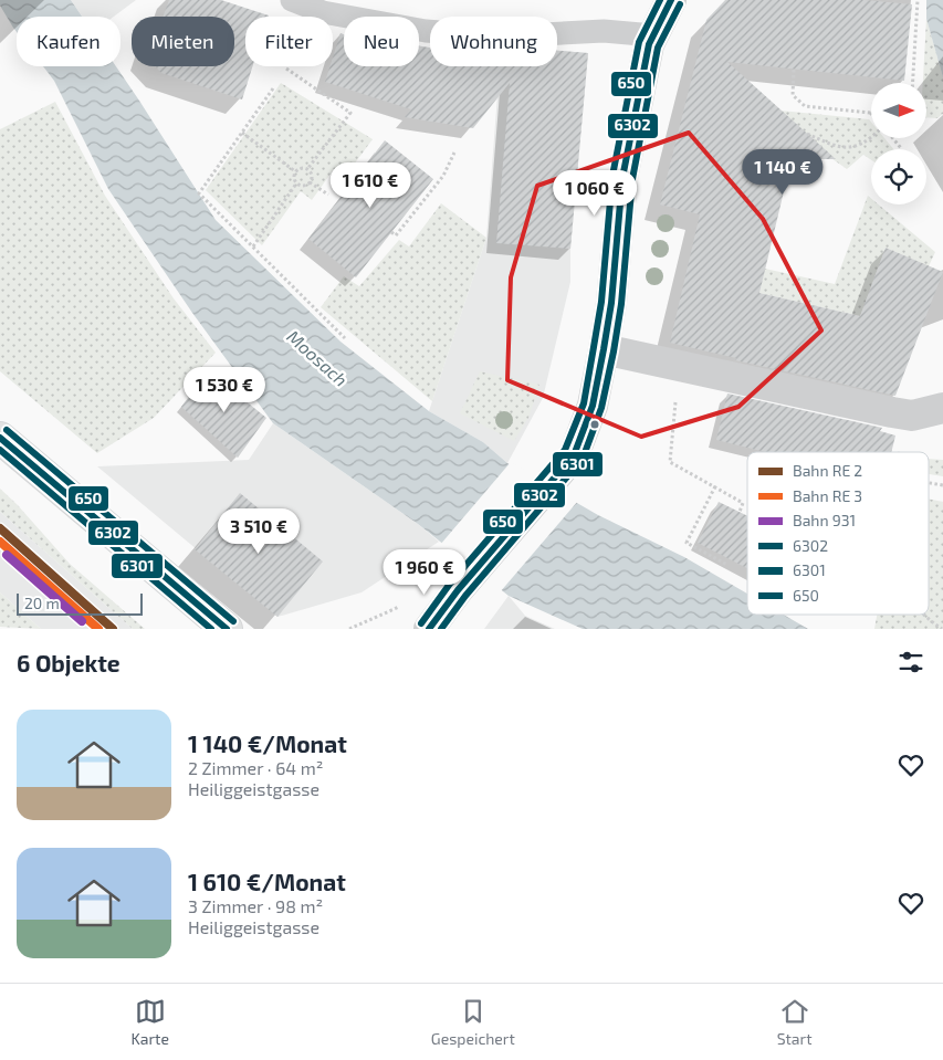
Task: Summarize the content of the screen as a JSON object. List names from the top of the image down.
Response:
{
  "water": ["Moosach"],
  "lines": [
    "transit line 6302",
    "transit line 650",
    "transit line 6301",
    "rail line 931"
  ],
  "legend": [
    "Bahn RE 2",
    "Bahn RE 3",
    "Bahn 931",
    "6302",
    "6301",
    "650"
  ],
  "scale_bar": "20 m",
  "north": "right",
  "page": {
    "chip": [
      "Kaufen",
      "Mieten",
      "Filter",
      "Neu",
      "Wohnung"
    ],
    "price": [
      "1 140 €",
      "1 610 €",
      "1 060 €",
      "1 530 €",
      "3 510 €",
      "1 960 €"
    ],
    "scale": "20 m",
    "heading": "6 Objekte",
    "list": [
      {
        "name": "1 140 €/Monat",
        "note": "2 Zimmer · 64 m² · Heiliggeistgasse"
      },
      {
        "name": "1 610 €/Monat",
        "note": "3 Zimmer · 98 m² · Heiliggeistgasse"
      }
    ],
    "tabs": ["Karte", "Gespeichert", "Start"]
  }
}
